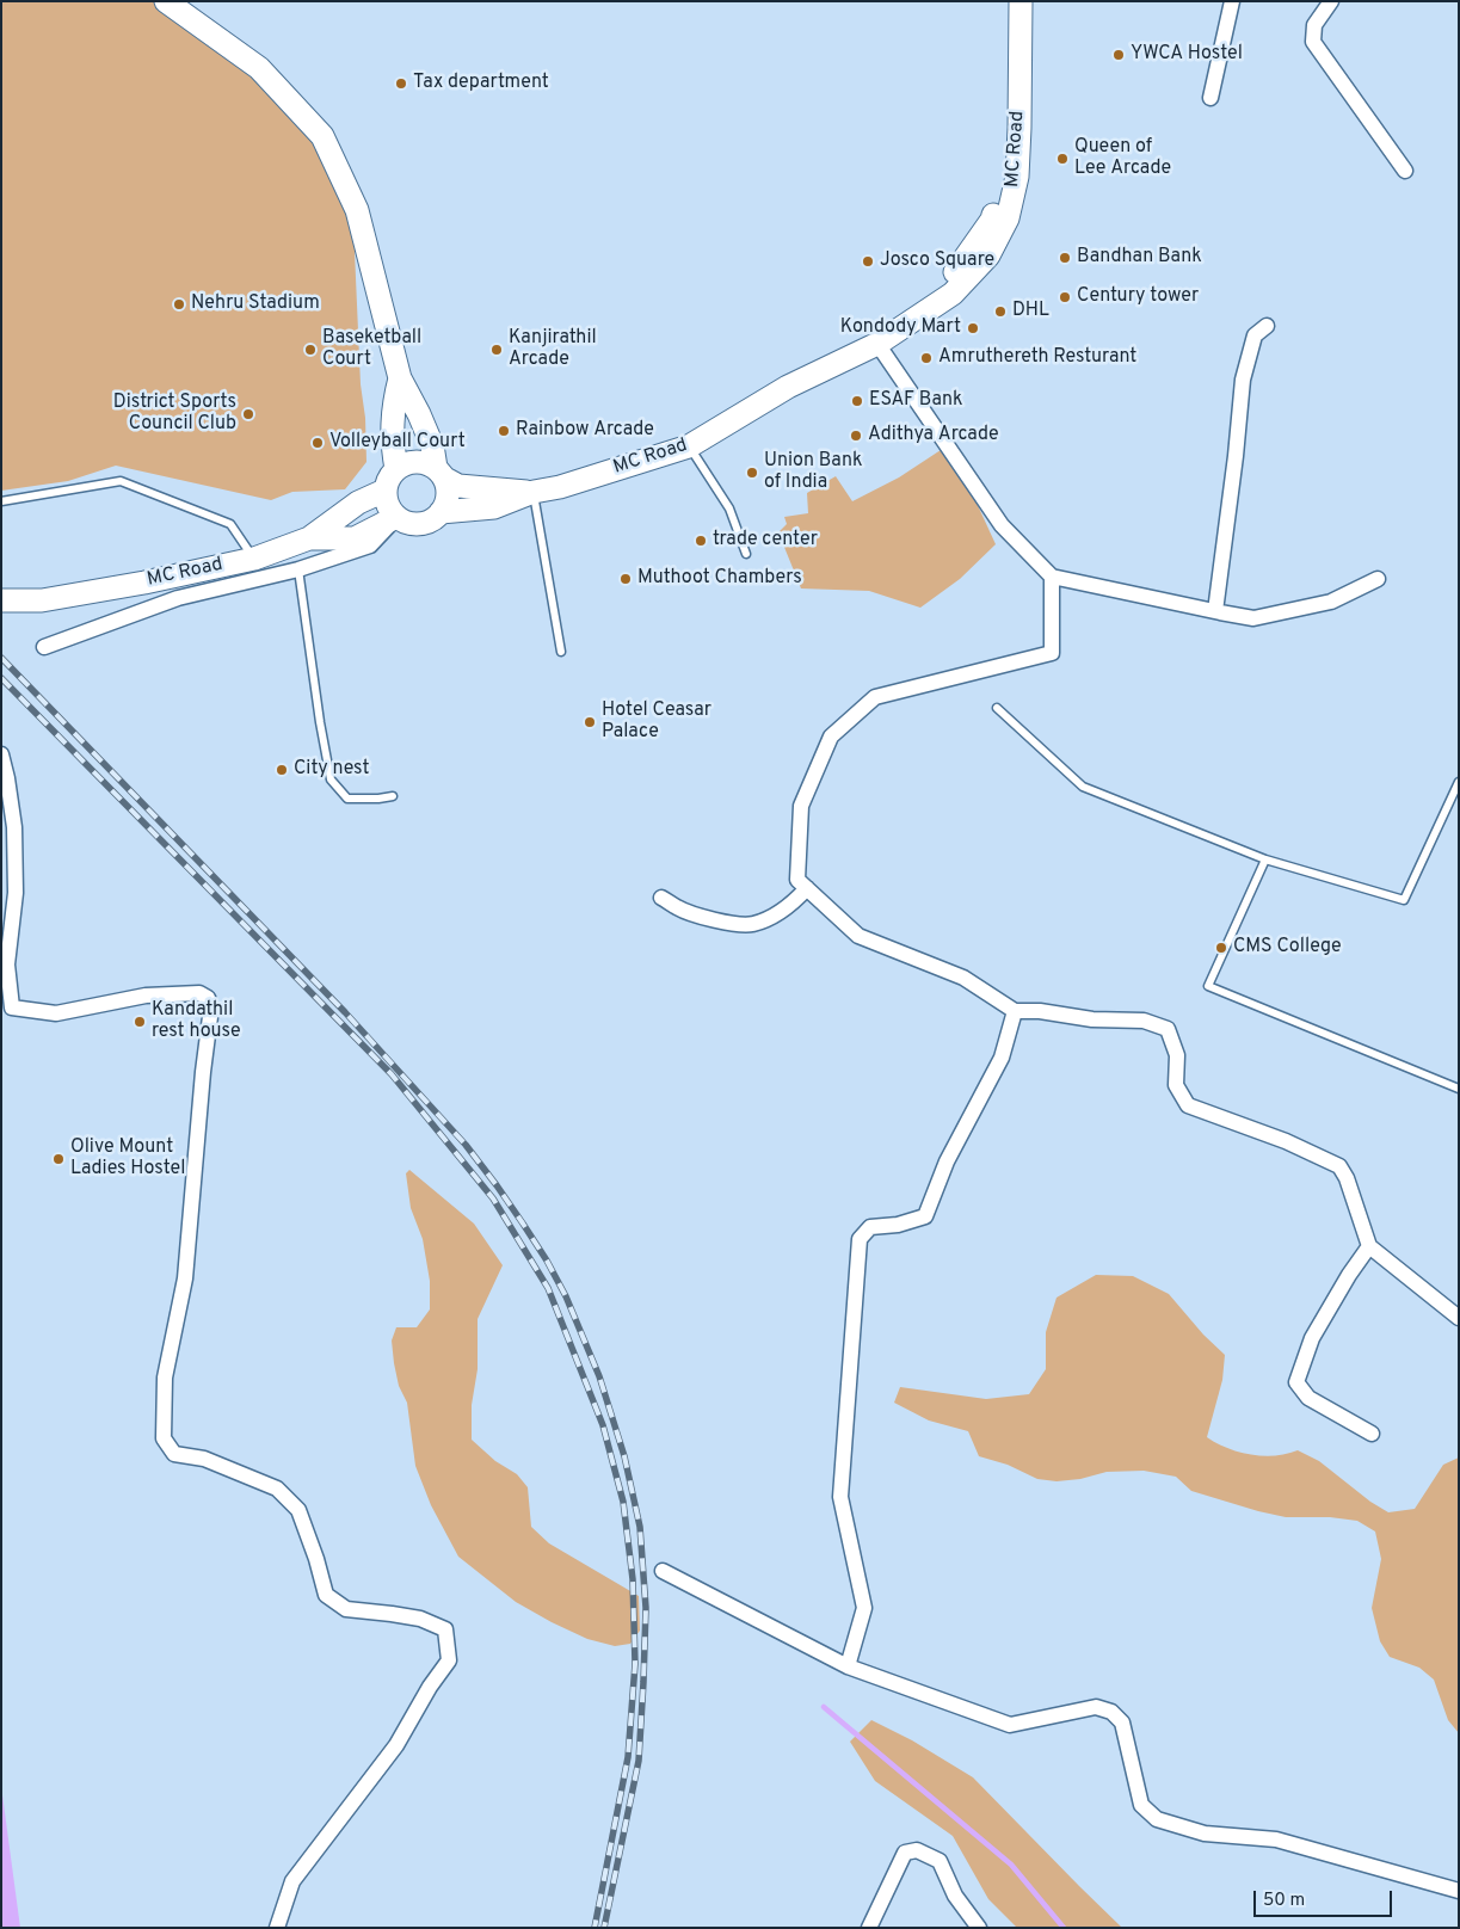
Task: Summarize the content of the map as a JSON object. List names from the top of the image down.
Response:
{
  "streets": {
    "main road": ["MC Road"]
  },
  "places": [
    "YWCA Hostel",
    "Tax department",
    "Queen of Lee Arcade",
    "Bandhan Bank",
    "Josco Square",
    "Century tower",
    "Nehru Stadium",
    "DHL",
    "Kondody Mart",
    "Baseketball Court",
    "Kanjirathil Arcade",
    "Amruthereth Resturant",
    "ESAF Bank",
    "District Sports Council Club",
    "Rainbow Arcade",
    "Adithya Arcade",
    "Volleyball Court",
    "Union Bank of India",
    "trade center",
    "Muthoot Chambers",
    "Hotel Ceasar Palace",
    "City nest",
    "CMS College",
    "Kandathil rest house",
    "Olive Mount Ladies Hostel"
  ],
  "scale_bar": "50 m"
}
